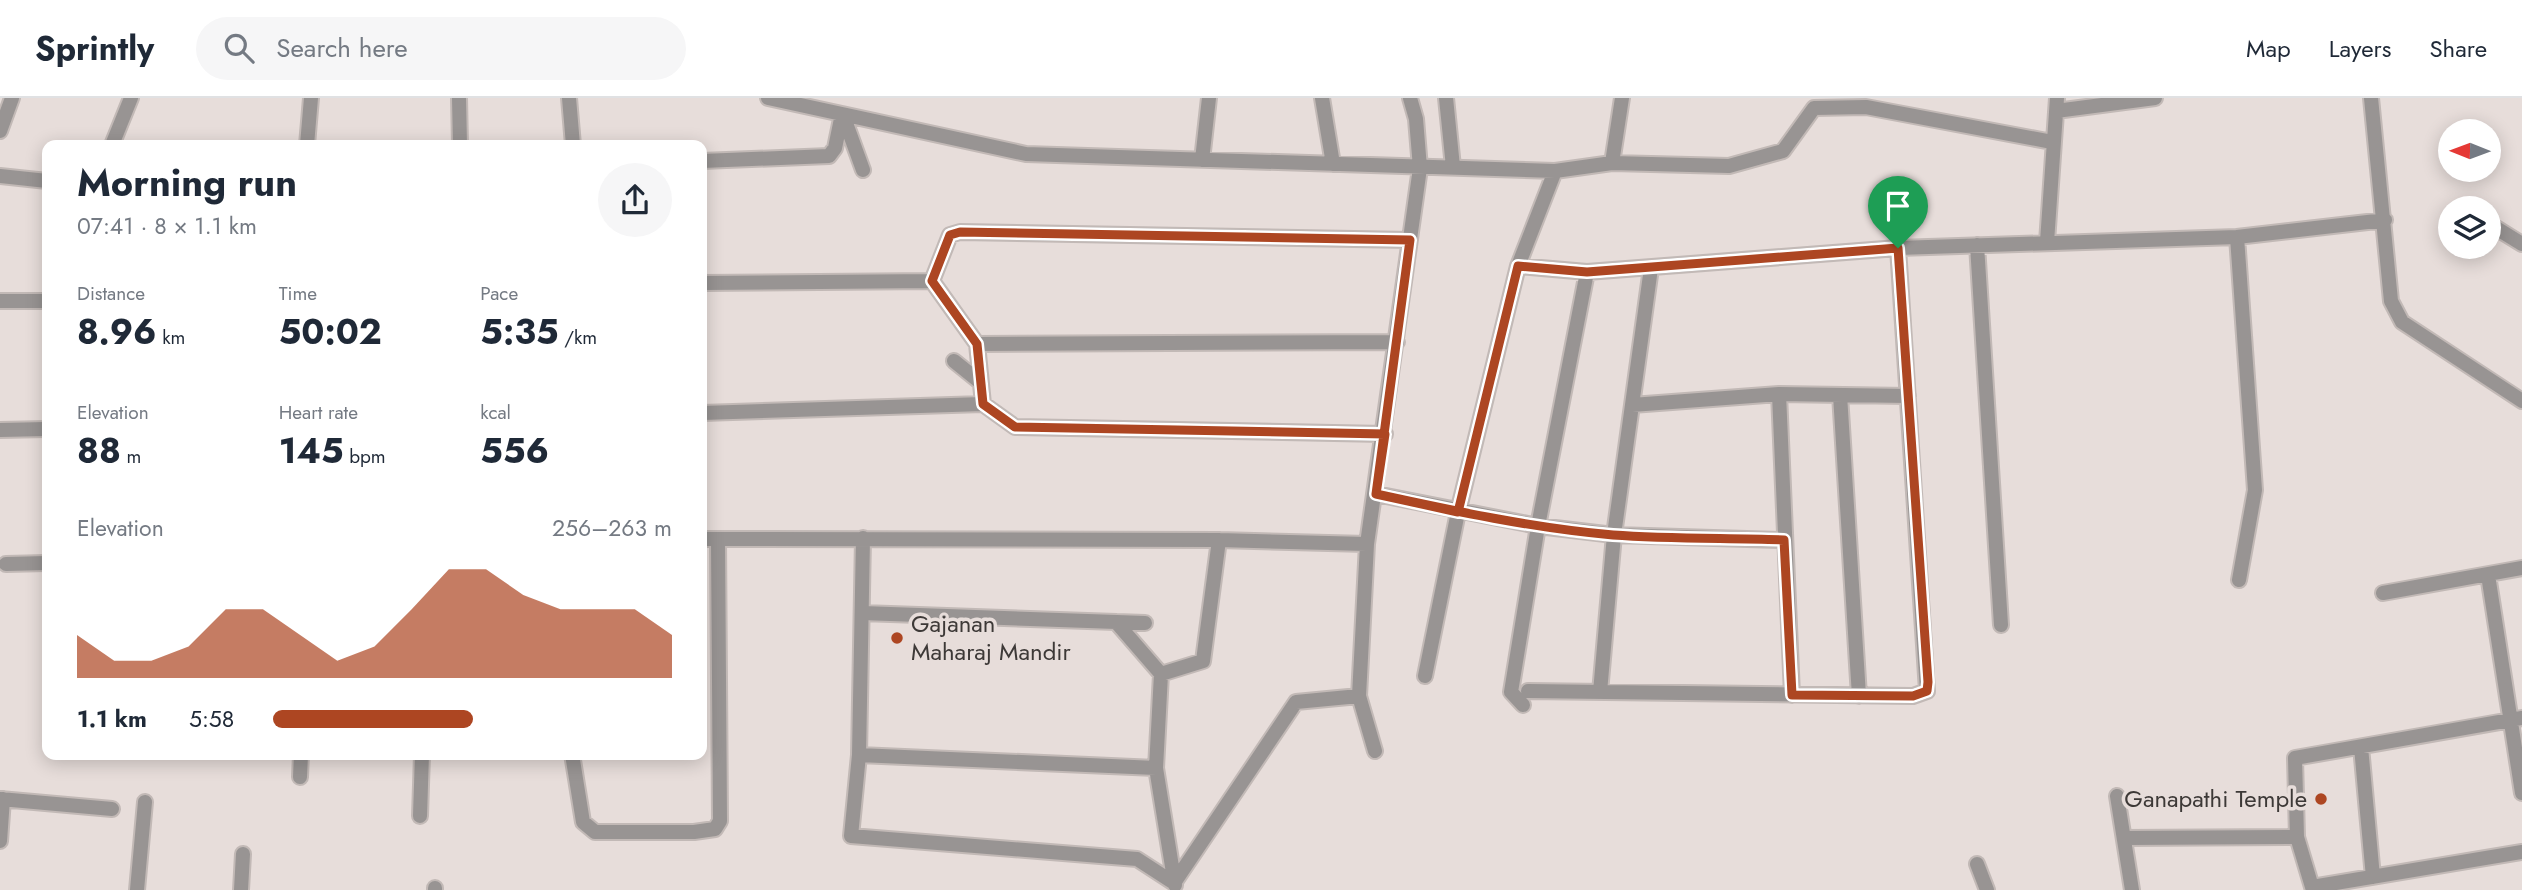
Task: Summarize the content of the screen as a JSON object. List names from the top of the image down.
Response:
{
  "places": ["Gajanan Maharaj Mandir", "Ganapathi Temple"],
  "north": "left",
  "page": {
    "header": "Sprintly",
    "search": "Search here",
    "nav": ["Map", "Layers", "Share"],
    "heading": ["Morning run", "07:41 · 8 × 1.1 km"],
    "stats": [
      ["Distance", "8.96 km"],
      ["Time", "50:02"],
      ["Pace", "5:35 /km"],
      ["Elevation", "88 m"],
      ["Heart rate", "145 bpm"],
      ["kcal", "556"]
    ],
    "chart": ["Elevation", "256–263 m"],
    "list": [
      {
        "name": "1.1 km",
        "note": "5:58"
      }
    ]
  }
}
